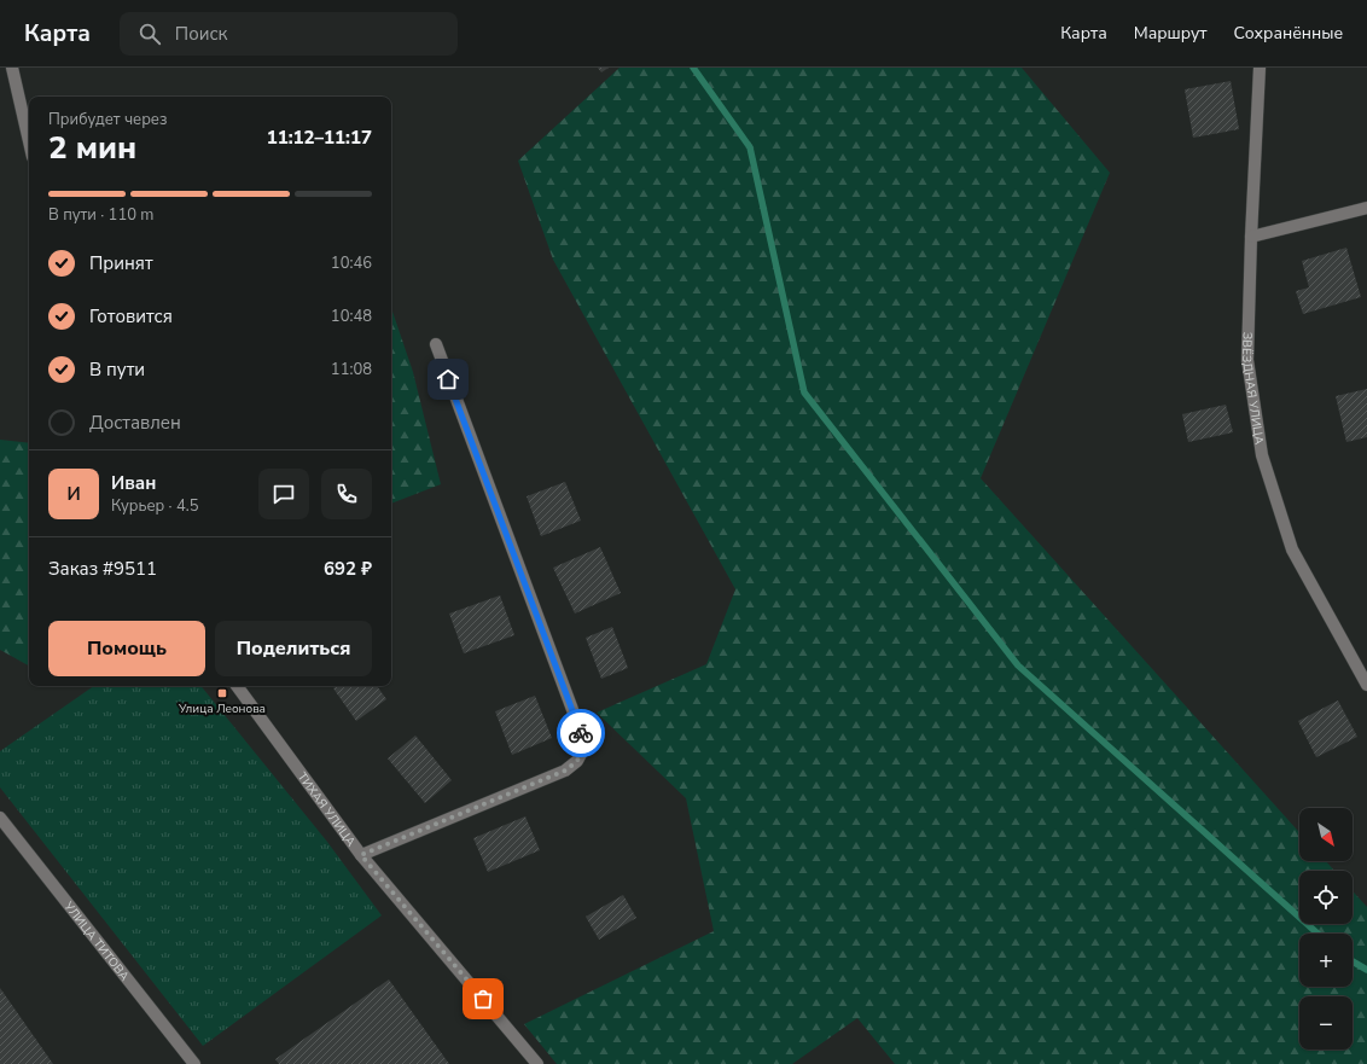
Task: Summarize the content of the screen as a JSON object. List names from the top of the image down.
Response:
{
  "streets": {
    "street": ["ЗВЁЗДНАЯ УЛИЦА", "ТИХАЯ УЛИЦА", "УЛИЦА ТИТОВА"]
  },
  "places": {
    "transit": ["Улица Леонова"]
  },
  "north": "bottom right",
  "page": {
    "header": "Карта",
    "search": "Поиск",
    "nav": ["Карта", "Маршрут", "Сохранённые"],
    "heading": ["2 мин", "Прибудет через", "11:12–11:17"],
    "panel": [
      "Иван",
      "Курьер · 4.5",
      "Заказ #9511",
      "692 ₽"
    ],
    "bar": "В пути · 110 m",
    "list": [
      ["Принят", "10:46"],
      ["Готовится", "10:48"],
      ["В пути", "11:08"],
      "Доставлен"
    ],
    "round": "И",
    "buttons": ["Помощь", "Поделиться"],
    "map_buttons": ["+", "−"]
  }
}
